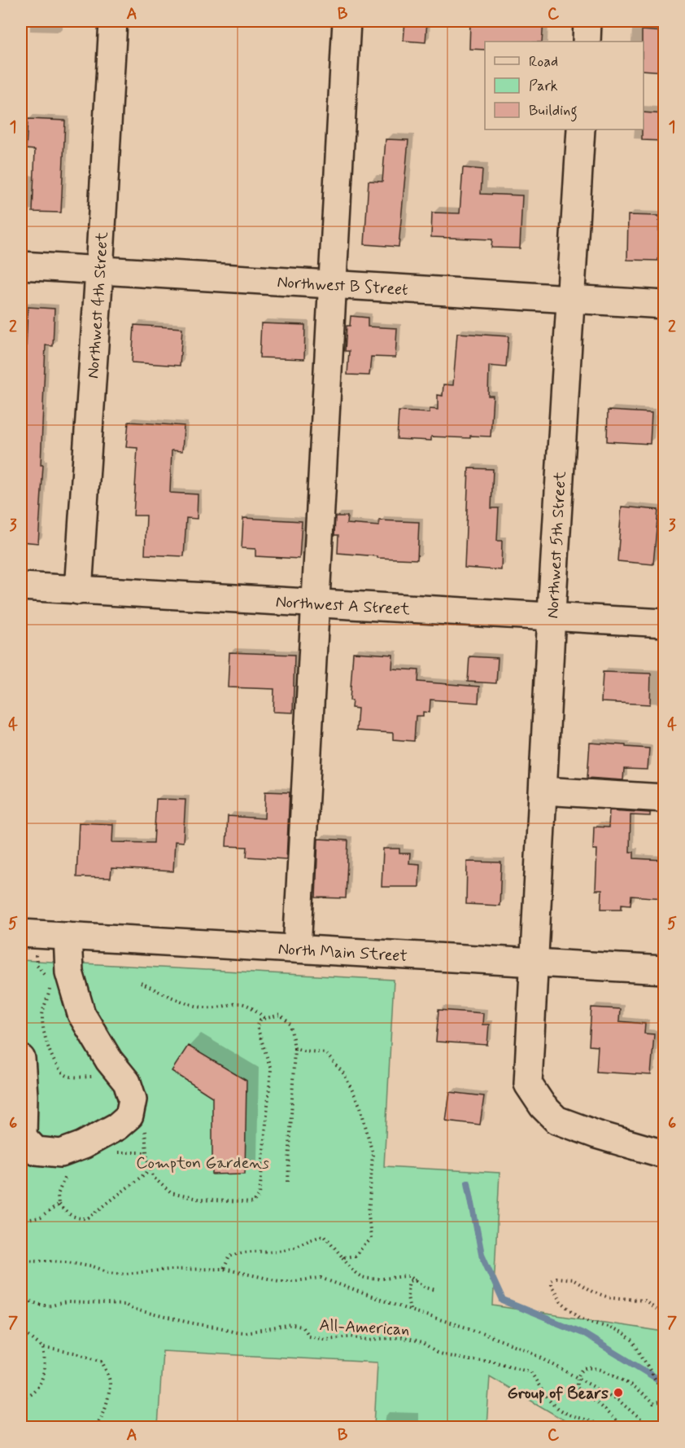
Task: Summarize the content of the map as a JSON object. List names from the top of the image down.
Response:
{
  "streets": {
    "street": [
      "Northwest B Street",
      "Northwest 4th Street",
      "Northwest 5th Street",
      "Northwest A Street",
      "North Main Street"
    ],
    "path": ["All-American"]
  },
  "crossings": [
    ["Northwest B Street", "Northwest 4th Street"],
    ["Northwest B Street", "Northwest 5th Street"],
    ["Northwest 4th Street", "Northwest A Street"],
    ["Northwest 5th Street", "Northwest A Street"],
    ["Northwest 5th Street", "North Main Street"]
  ],
  "parks": ["Compton Gardens"],
  "places": ["Group of Bears"],
  "legend": ["Road", "Park", "Building"],
  "grid": {
    "columns": ["A", "B", "C"],
    "rows": [
      "1",
      "2",
      "3",
      "4",
      "5",
      "6",
      "7"
    ]
  }
}
